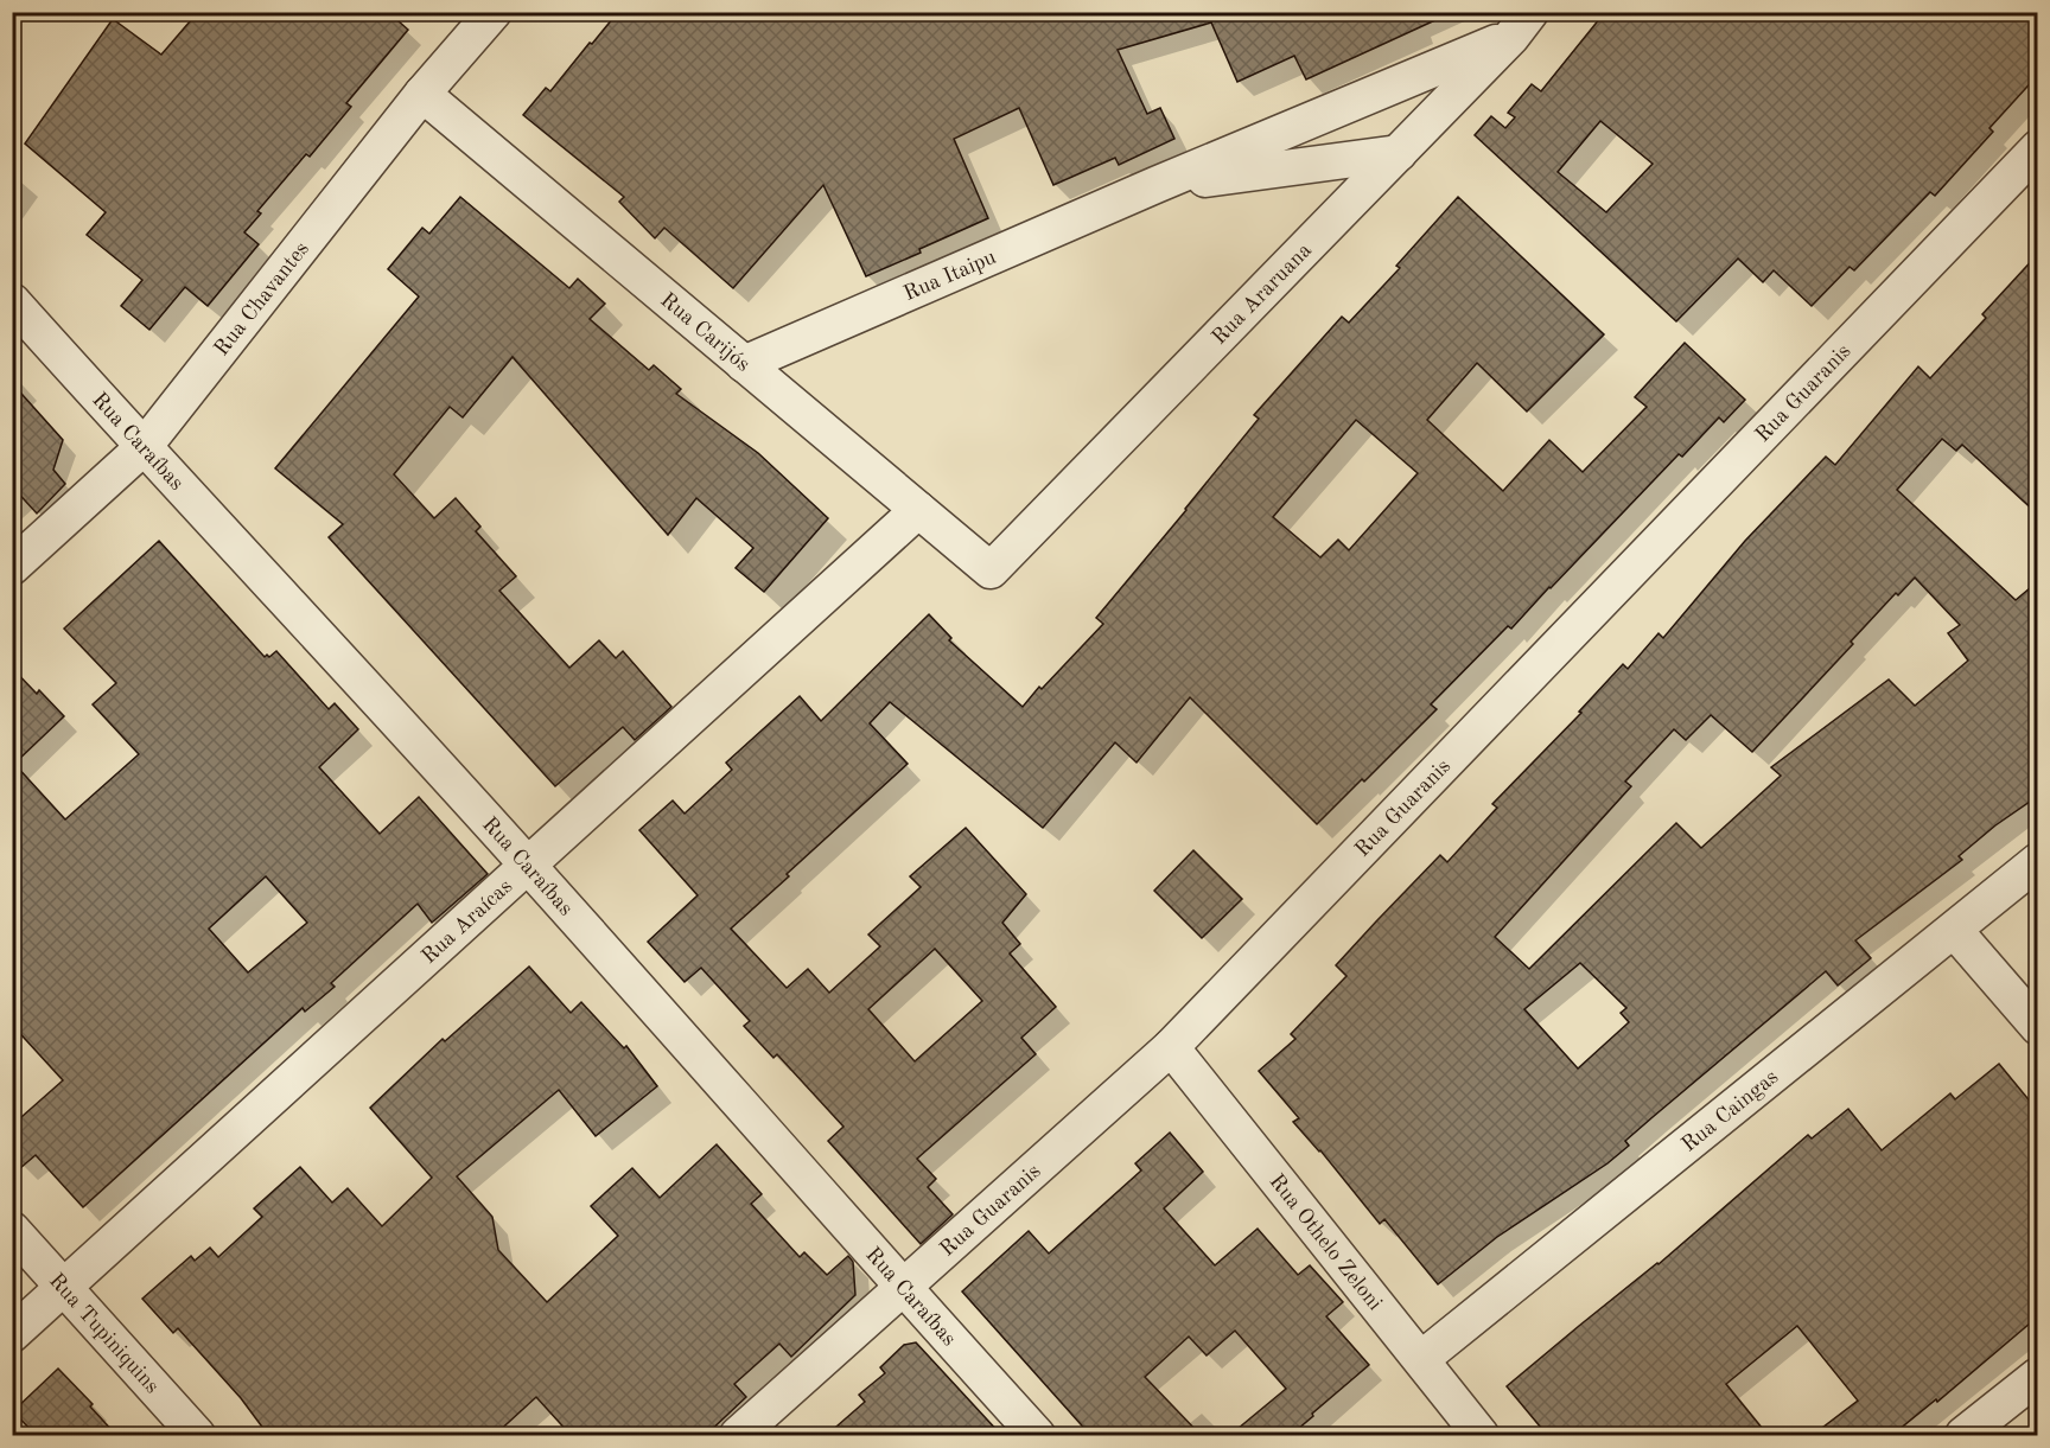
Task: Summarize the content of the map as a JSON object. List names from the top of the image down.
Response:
{
  "streets": {
    "street": [
      "Rua Itaipu",
      "Rua Araruana",
      "Rua Chavantes",
      "Rua Carijós",
      "Rua Guaranis",
      "Rua Caraíbas",
      "Rua Araícas",
      "Rua Caingas",
      "Rua Othelo Zeloni",
      "Rua Tupiniquins"
    ]
  },
  "crossings": [
    ["Rua Itaipu", "Rua Araruana"],
    ["Rua Itaipu", "Rua Carijós"],
    ["Rua Araruana", "Rua Carijós"],
    ["Rua Chavantes", "Rua Carijós"],
    ["Rua Chavantes", "Rua Caraíbas"],
    ["Rua Carijós", "Rua Araícas"],
    ["Rua Guaranis", "Rua Caraíbas"],
    ["Rua Guaranis", "Rua Othelo Zeloni"],
    ["Rua Caraíbas", "Rua Araícas"],
    ["Rua Araícas", "Rua Tupiniquins"],
    ["Rua Caingas", "Rua Othelo Zeloni"]
  ]
}
